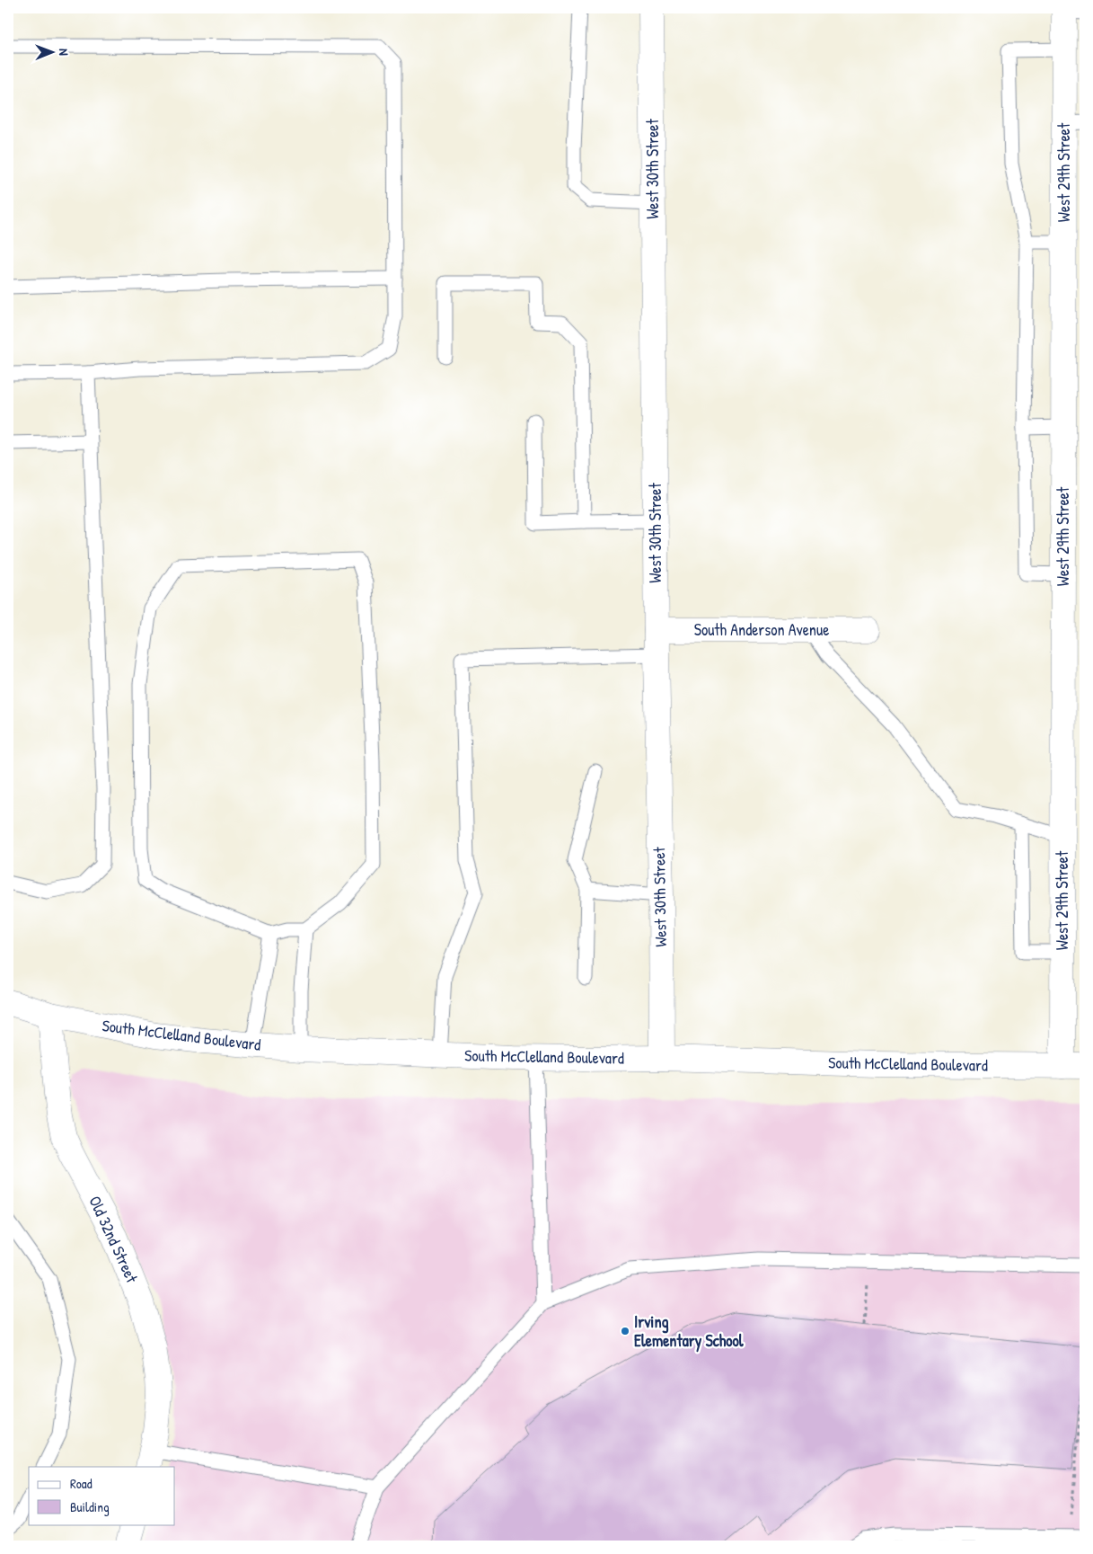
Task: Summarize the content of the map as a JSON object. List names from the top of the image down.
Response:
{
  "streets": {
    "street": [
      "West 30th Street",
      "West 29th Street",
      "South Anderson Avenue",
      "South McClelland Boulevard",
      "Old 32nd Street"
    ]
  },
  "crossings": [
    ["West 30th Street", "South Anderson Avenue"],
    ["West 30th Street", "South McClelland Boulevard"],
    ["West 29th Street", "South McClelland Boulevard"],
    ["South McClelland Boulevard", "Old 32nd Street"]
  ],
  "places": ["Irving Elementary School"],
  "legend": ["Road", "Building"],
  "north": "right"
}
